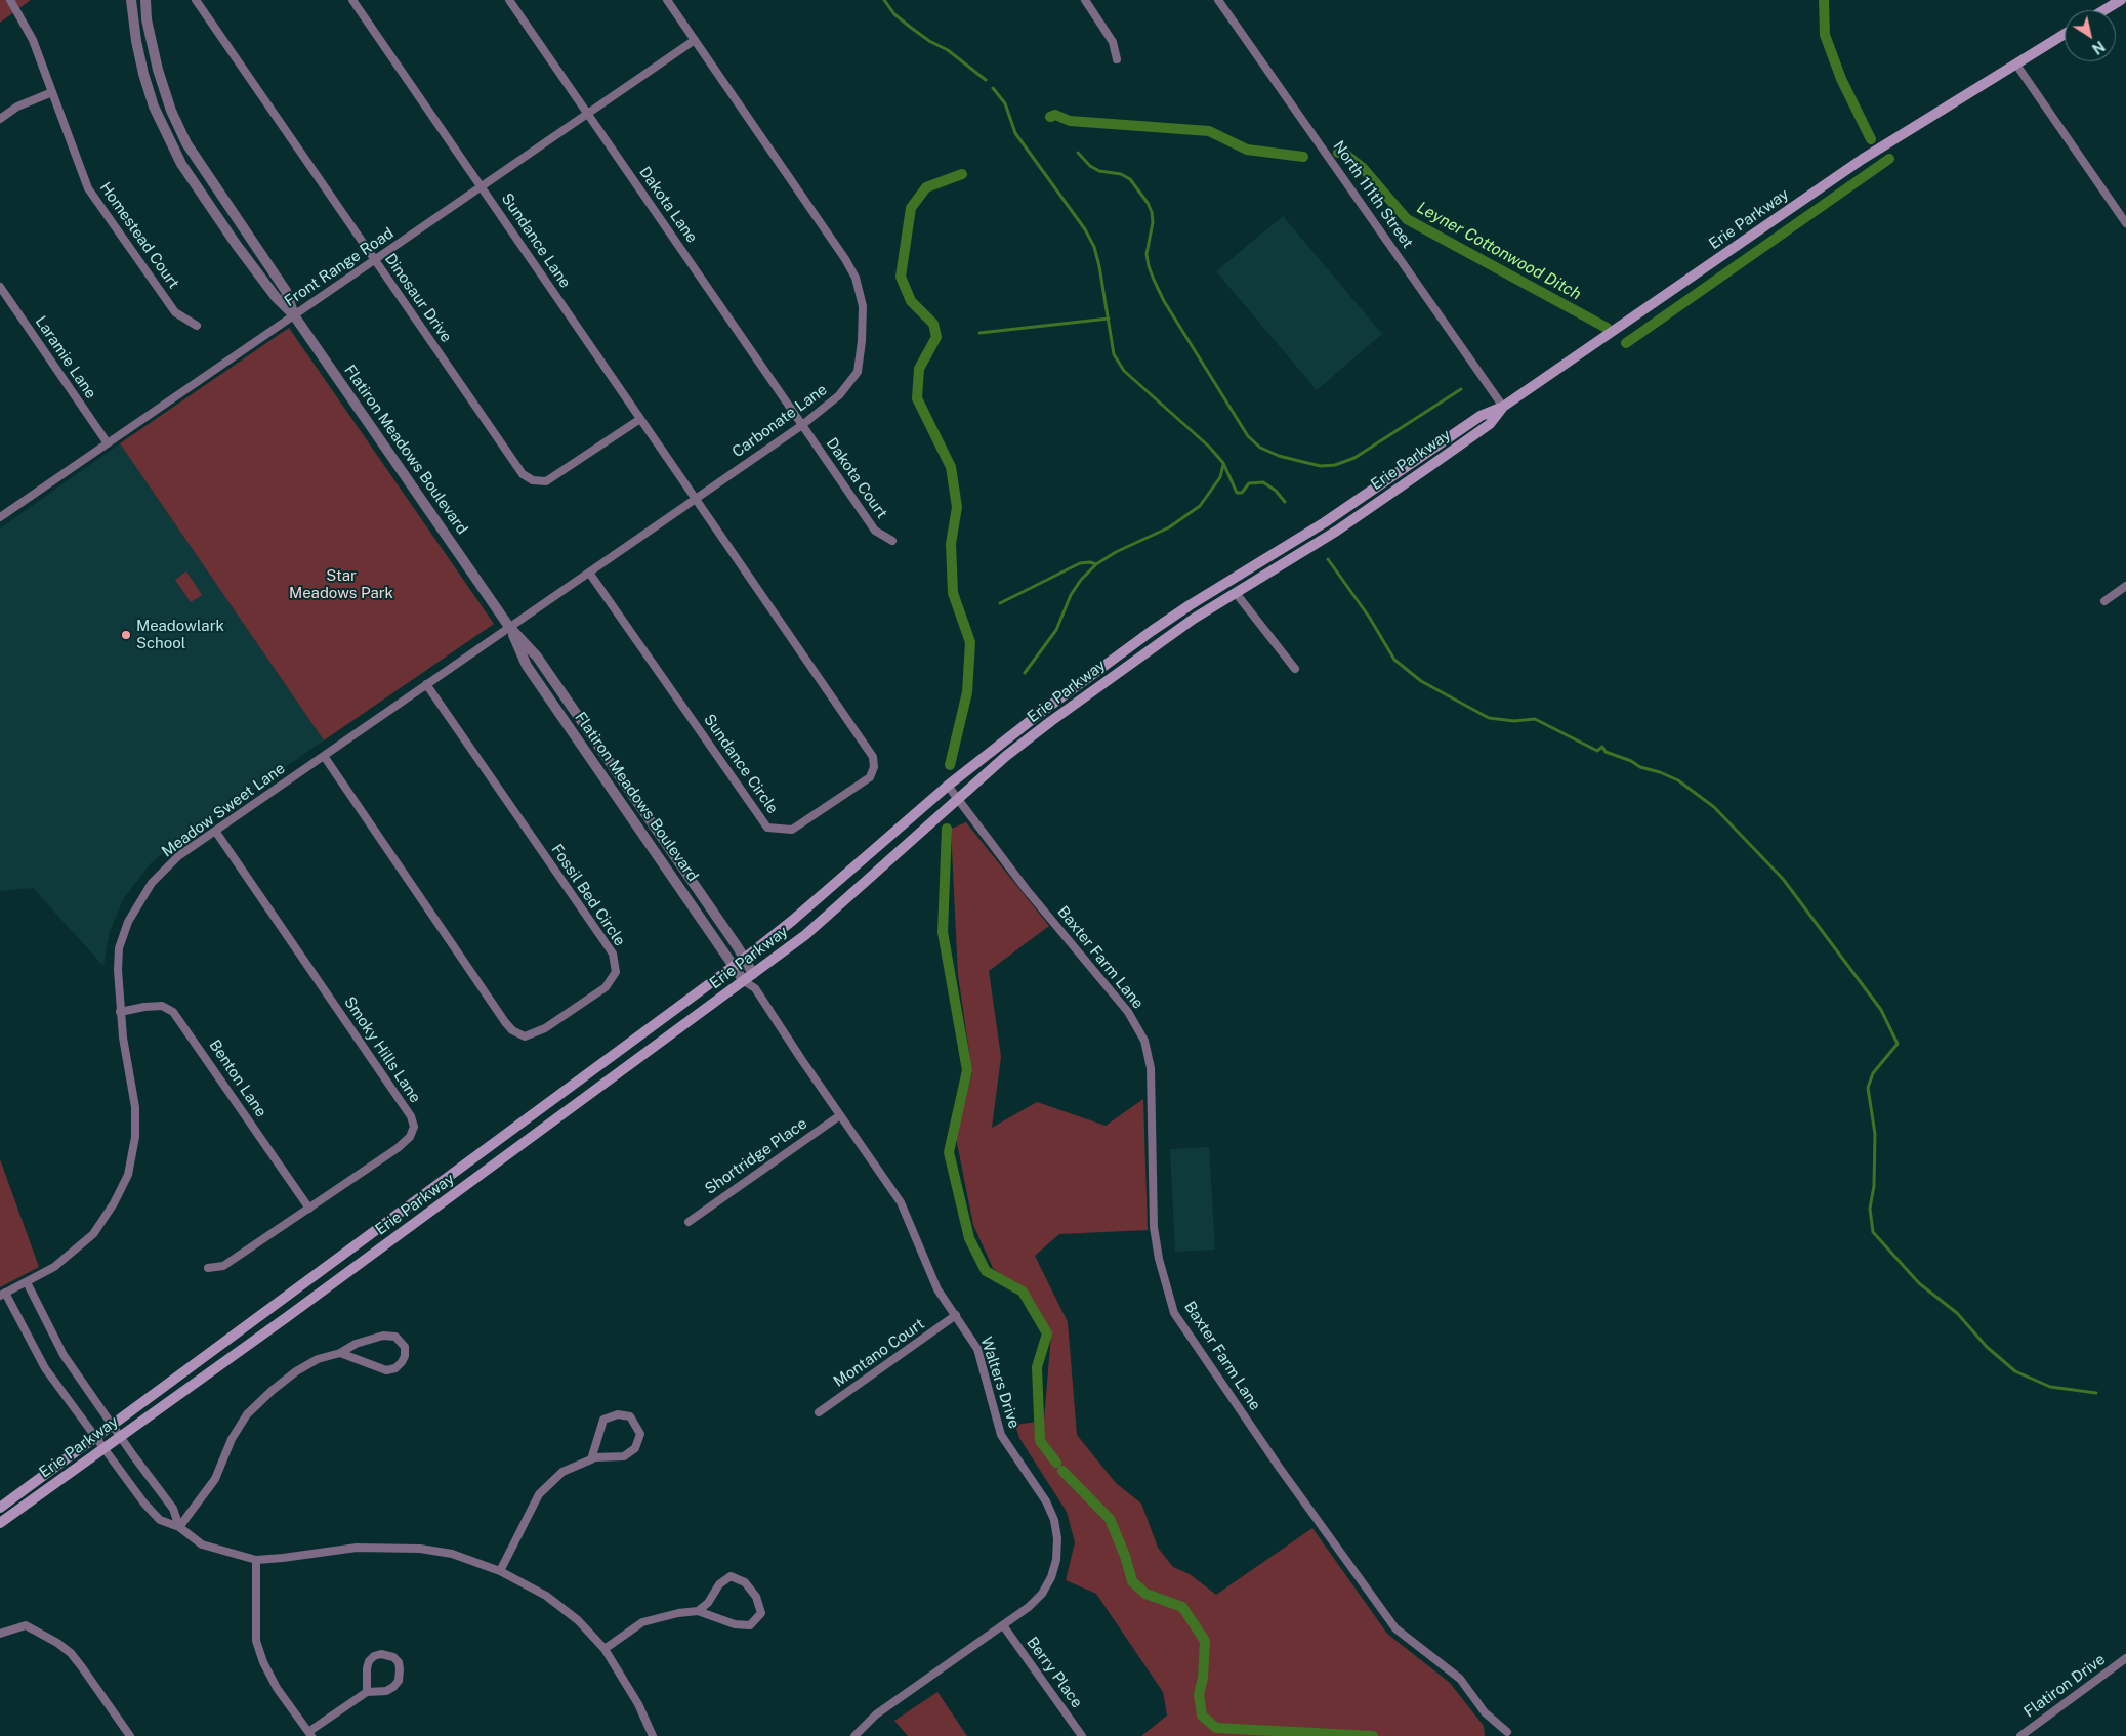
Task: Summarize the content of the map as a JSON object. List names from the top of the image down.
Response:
{
  "streets": {
    "main road": ["Erie Parkway"],
    "street": [
      "North 111th Street",
      "Dakota Lane",
      "Homestead Court",
      "Sundance Lane",
      "Front Range Road",
      "Dinosaur Drive",
      "Laramie Lane",
      "Carbonate Lane",
      "Flatiron Meadows Boulevard",
      "Dakota Court",
      "Sundance Circle",
      "Meadow Sweet Lane",
      "Fossil Bed Circle",
      "Baxter Farm Lane",
      "Smoky Hills Lane",
      "Benton Lane",
      "Shortridge Place",
      "Montano Court",
      "Walters Drive",
      "Berry Place",
      "Flatiron Drive"
    ]
  },
  "crossings": [
    ["North 111th Street", "Erie Parkway"],
    ["Dakota Lane", "Front Range Road"],
    ["Dakota Lane", "Carbonate Lane"],
    ["Dakota Lane", "Dakota Court"],
    ["Erie Parkway", "Flatiron Meadows Boulevard"],
    ["Erie Parkway", "Baxter Farm Lane"],
    ["Erie Parkway", "Walters Drive"],
    ["Sundance Lane", "Front Range Road"],
    ["Sundance Lane", "Dinosaur Drive"],
    ["Sundance Lane", "Carbonate Lane"],
    ["Sundance Lane", "Sundance Circle"],
    ["Front Range Road", "Dinosaur Drive"],
    ["Front Range Road", "Laramie Lane"],
    ["Front Range Road", "Carbonate Lane"],
    ["Front Range Road", "Flatiron Meadows Boulevard"],
    ["Carbonate Lane", "Flatiron Meadows Boulevard"],
    ["Carbonate Lane", "Dakota Court"],
    ["Carbonate Lane", "Sundance Circle"],
    ["Carbonate Lane", "Meadow Sweet Lane"],
    ["Flatiron Meadows Boulevard", "Meadow Sweet Lane"],
    ["Flatiron Meadows Boulevard", "Walters Drive"],
    ["Meadow Sweet Lane", "Fossil Bed Circle"],
    ["Meadow Sweet Lane", "Smoky Hills Lane"],
    ["Meadow Sweet Lane", "Benton Lane"],
    ["Smoky Hills Lane", "Benton Lane"],
    ["Shortridge Place", "Walters Drive"],
    ["Montano Court", "Walters Drive"],
    ["Walters Drive", "Berry Place"]
  ],
  "water": ["Leyner Cottonwood Ditch"],
  "parks": ["Star Meadows Park"],
  "places": ["Meadowlark School"],
  "north": "bottom right"
}
